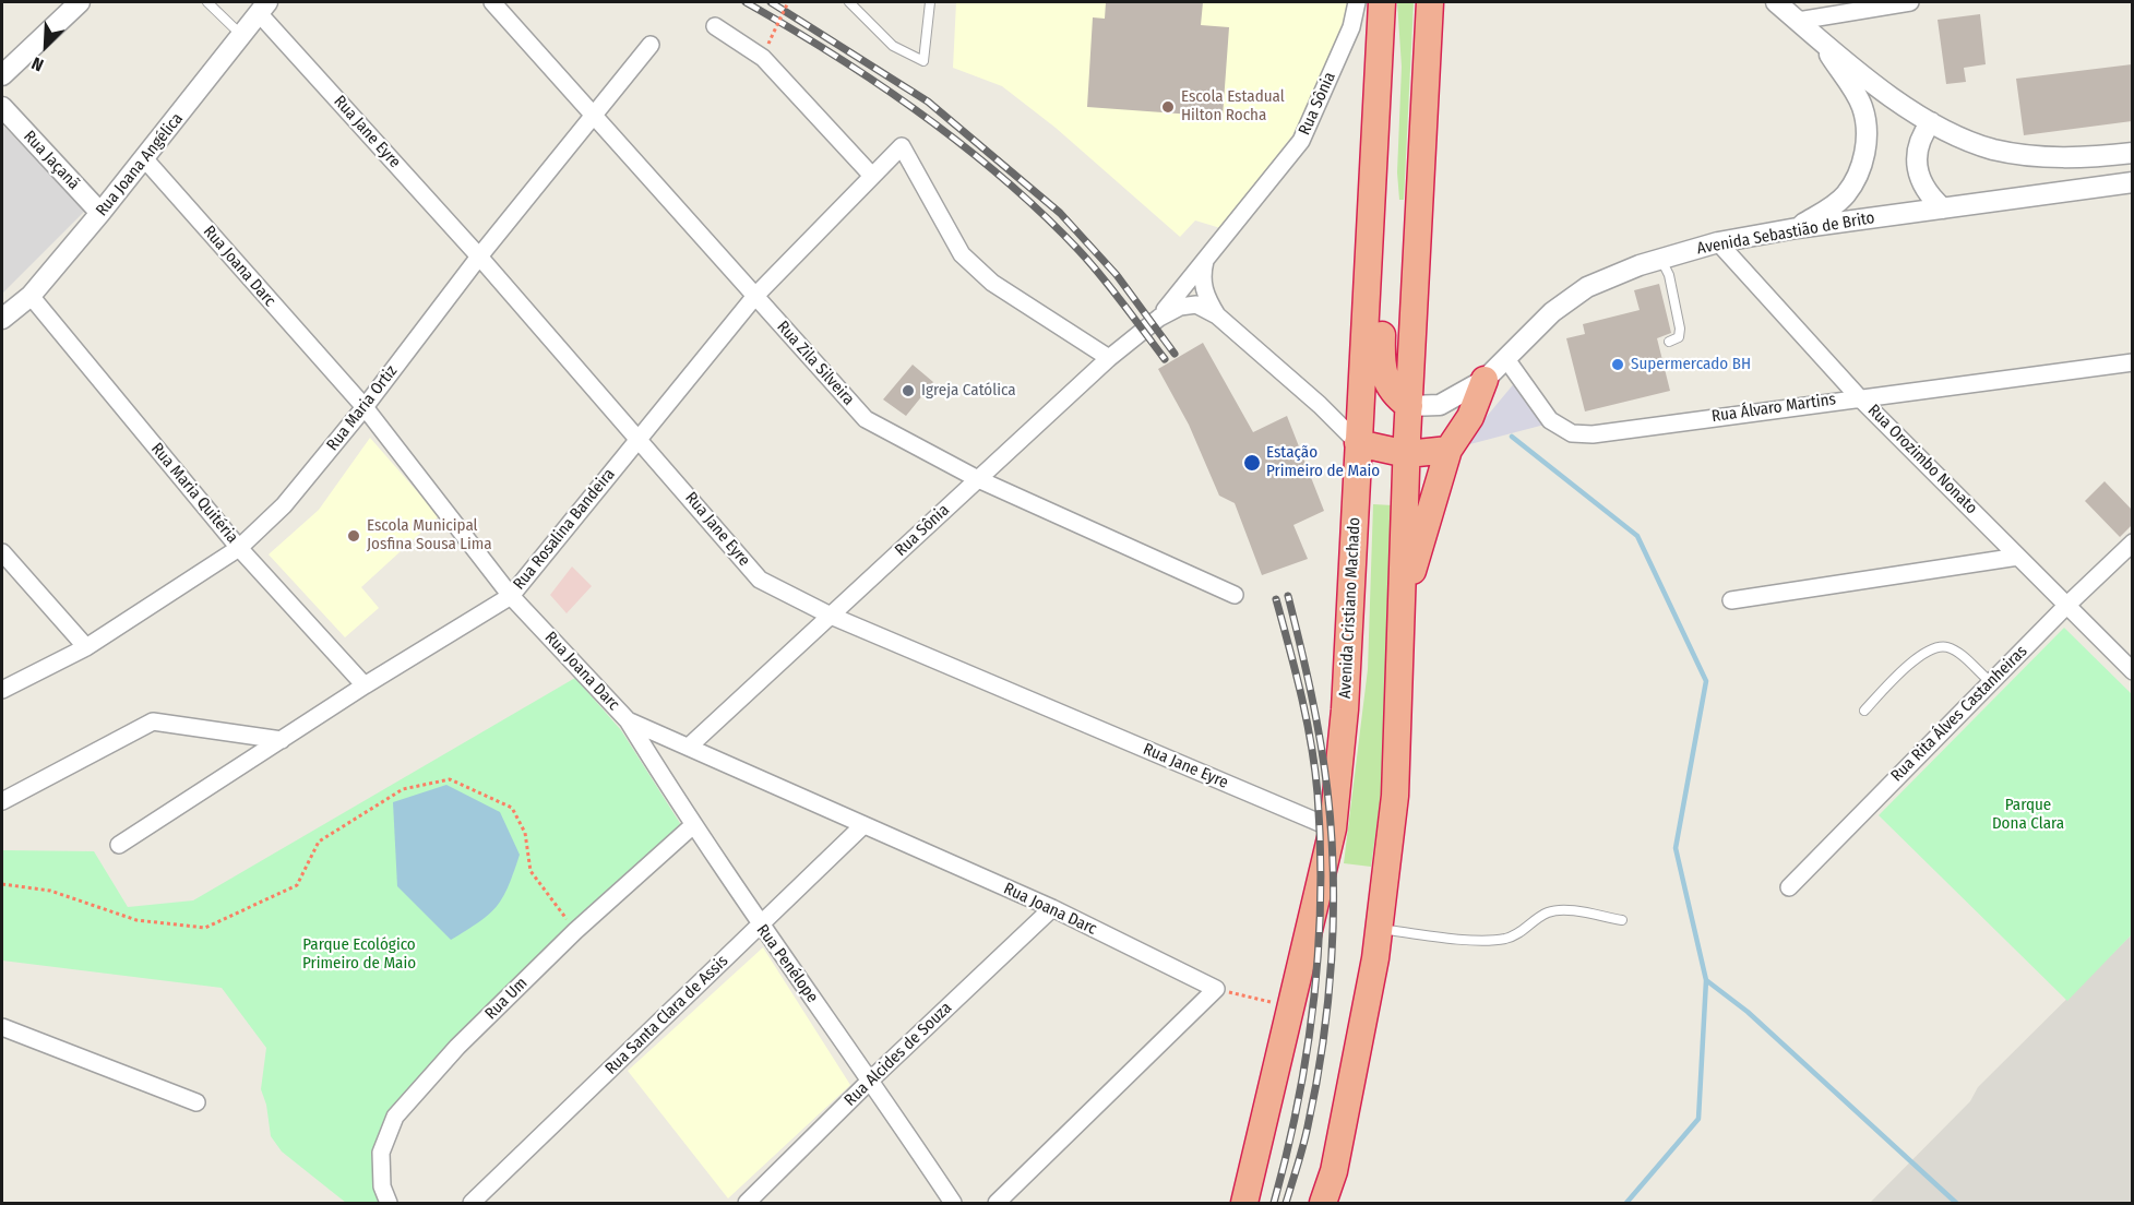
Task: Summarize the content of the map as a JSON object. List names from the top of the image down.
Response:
{
  "streets": {
    "highway": ["Avenida Cristiano Machado"],
    "street": [
      "Rua Sônia",
      "Rua Jane Eyre",
      "Rua Jaçanã",
      "Rua Joana Angélica",
      "Avenida Sebastião de Brito",
      "Rua Joana Darc",
      "Rua Zila Silveira",
      "Rua Maria Ortiz",
      "Rua Álvaro Martins",
      "Rua Orozimbo Nonato",
      "Rua Maria Quitéria",
      "Rua Rosalina Bandeira",
      "Rua Rita Álves Castanheiras",
      "Rua Penélope",
      "Rua Um",
      "Rua Santa Clara de Assis",
      "Rua Alcides de Souza"
    ]
  },
  "crossings": [
    ["Rua Sônia", "Rua Jane Eyre"],
    ["Rua Sônia", "Rua Joana Darc"],
    ["Rua Sônia", "Rua Zila Silveira"],
    ["Rua Sônia", "Rua Rosalina Bandeira"],
    ["Rua Sônia", "Avenida Cristiano Machado"],
    ["Rua Jane Eyre", "Rua Joana Angélica"],
    ["Rua Jane Eyre", "Rua Maria Ortiz"],
    ["Rua Jane Eyre", "Rua Rosalina Bandeira"],
    ["Rua Jane Eyre", "Avenida Cristiano Machado"],
    ["Rua Jaçanã", "Rua Joana Angélica"],
    ["Rua Joana Angélica", "Rua Joana Darc"],
    ["Rua Joana Angélica", "Rua Maria Quitéria"],
    ["Avenida Sebastião de Brito", "Rua Álvaro Martins"],
    ["Avenida Sebastião de Brito", "Rua Orozimbo Nonato"],
    ["Rua Joana Darc", "Rua Maria Ortiz"],
    ["Rua Joana Darc", "Rua Rosalina Bandeira"],
    ["Rua Joana Darc", "Rua Penélope"],
    ["Rua Joana Darc", "Rua Santa Clara de Assis"],
    ["Rua Joana Darc", "Rua Alcides de Souza"],
    ["Rua Zila Silveira", "Rua Maria Ortiz"],
    ["Rua Zila Silveira", "Rua Rosalina Bandeira"],
    ["Rua Maria Ortiz", "Rua Maria Quitéria"],
    ["Rua Álvaro Martins", "Rua Orozimbo Nonato"],
    ["Rua Orozimbo Nonato", "Rua Rita Álves Castanheiras"],
    ["Rua Maria Quitéria", "Rua Rosalina Bandeira"],
    ["Rua Penélope", "Rua Um"],
    ["Rua Penélope", "Rua Santa Clara de Assis"],
    ["Rua Penélope", "Rua Alcides de Souza"]
  ],
  "parks": ["Parque Dona Clara", "Parque Ecológico Primeiro de Maio"],
  "places": [
    "Escola Estadual Hilton Rocha",
    "Supermercado BH",
    "Igreja Católica",
    "Estação Primeiro de Maio",
    "Escola Municipal Josfina Sousa Lima"
  ],
  "north": "bottom left"
}
